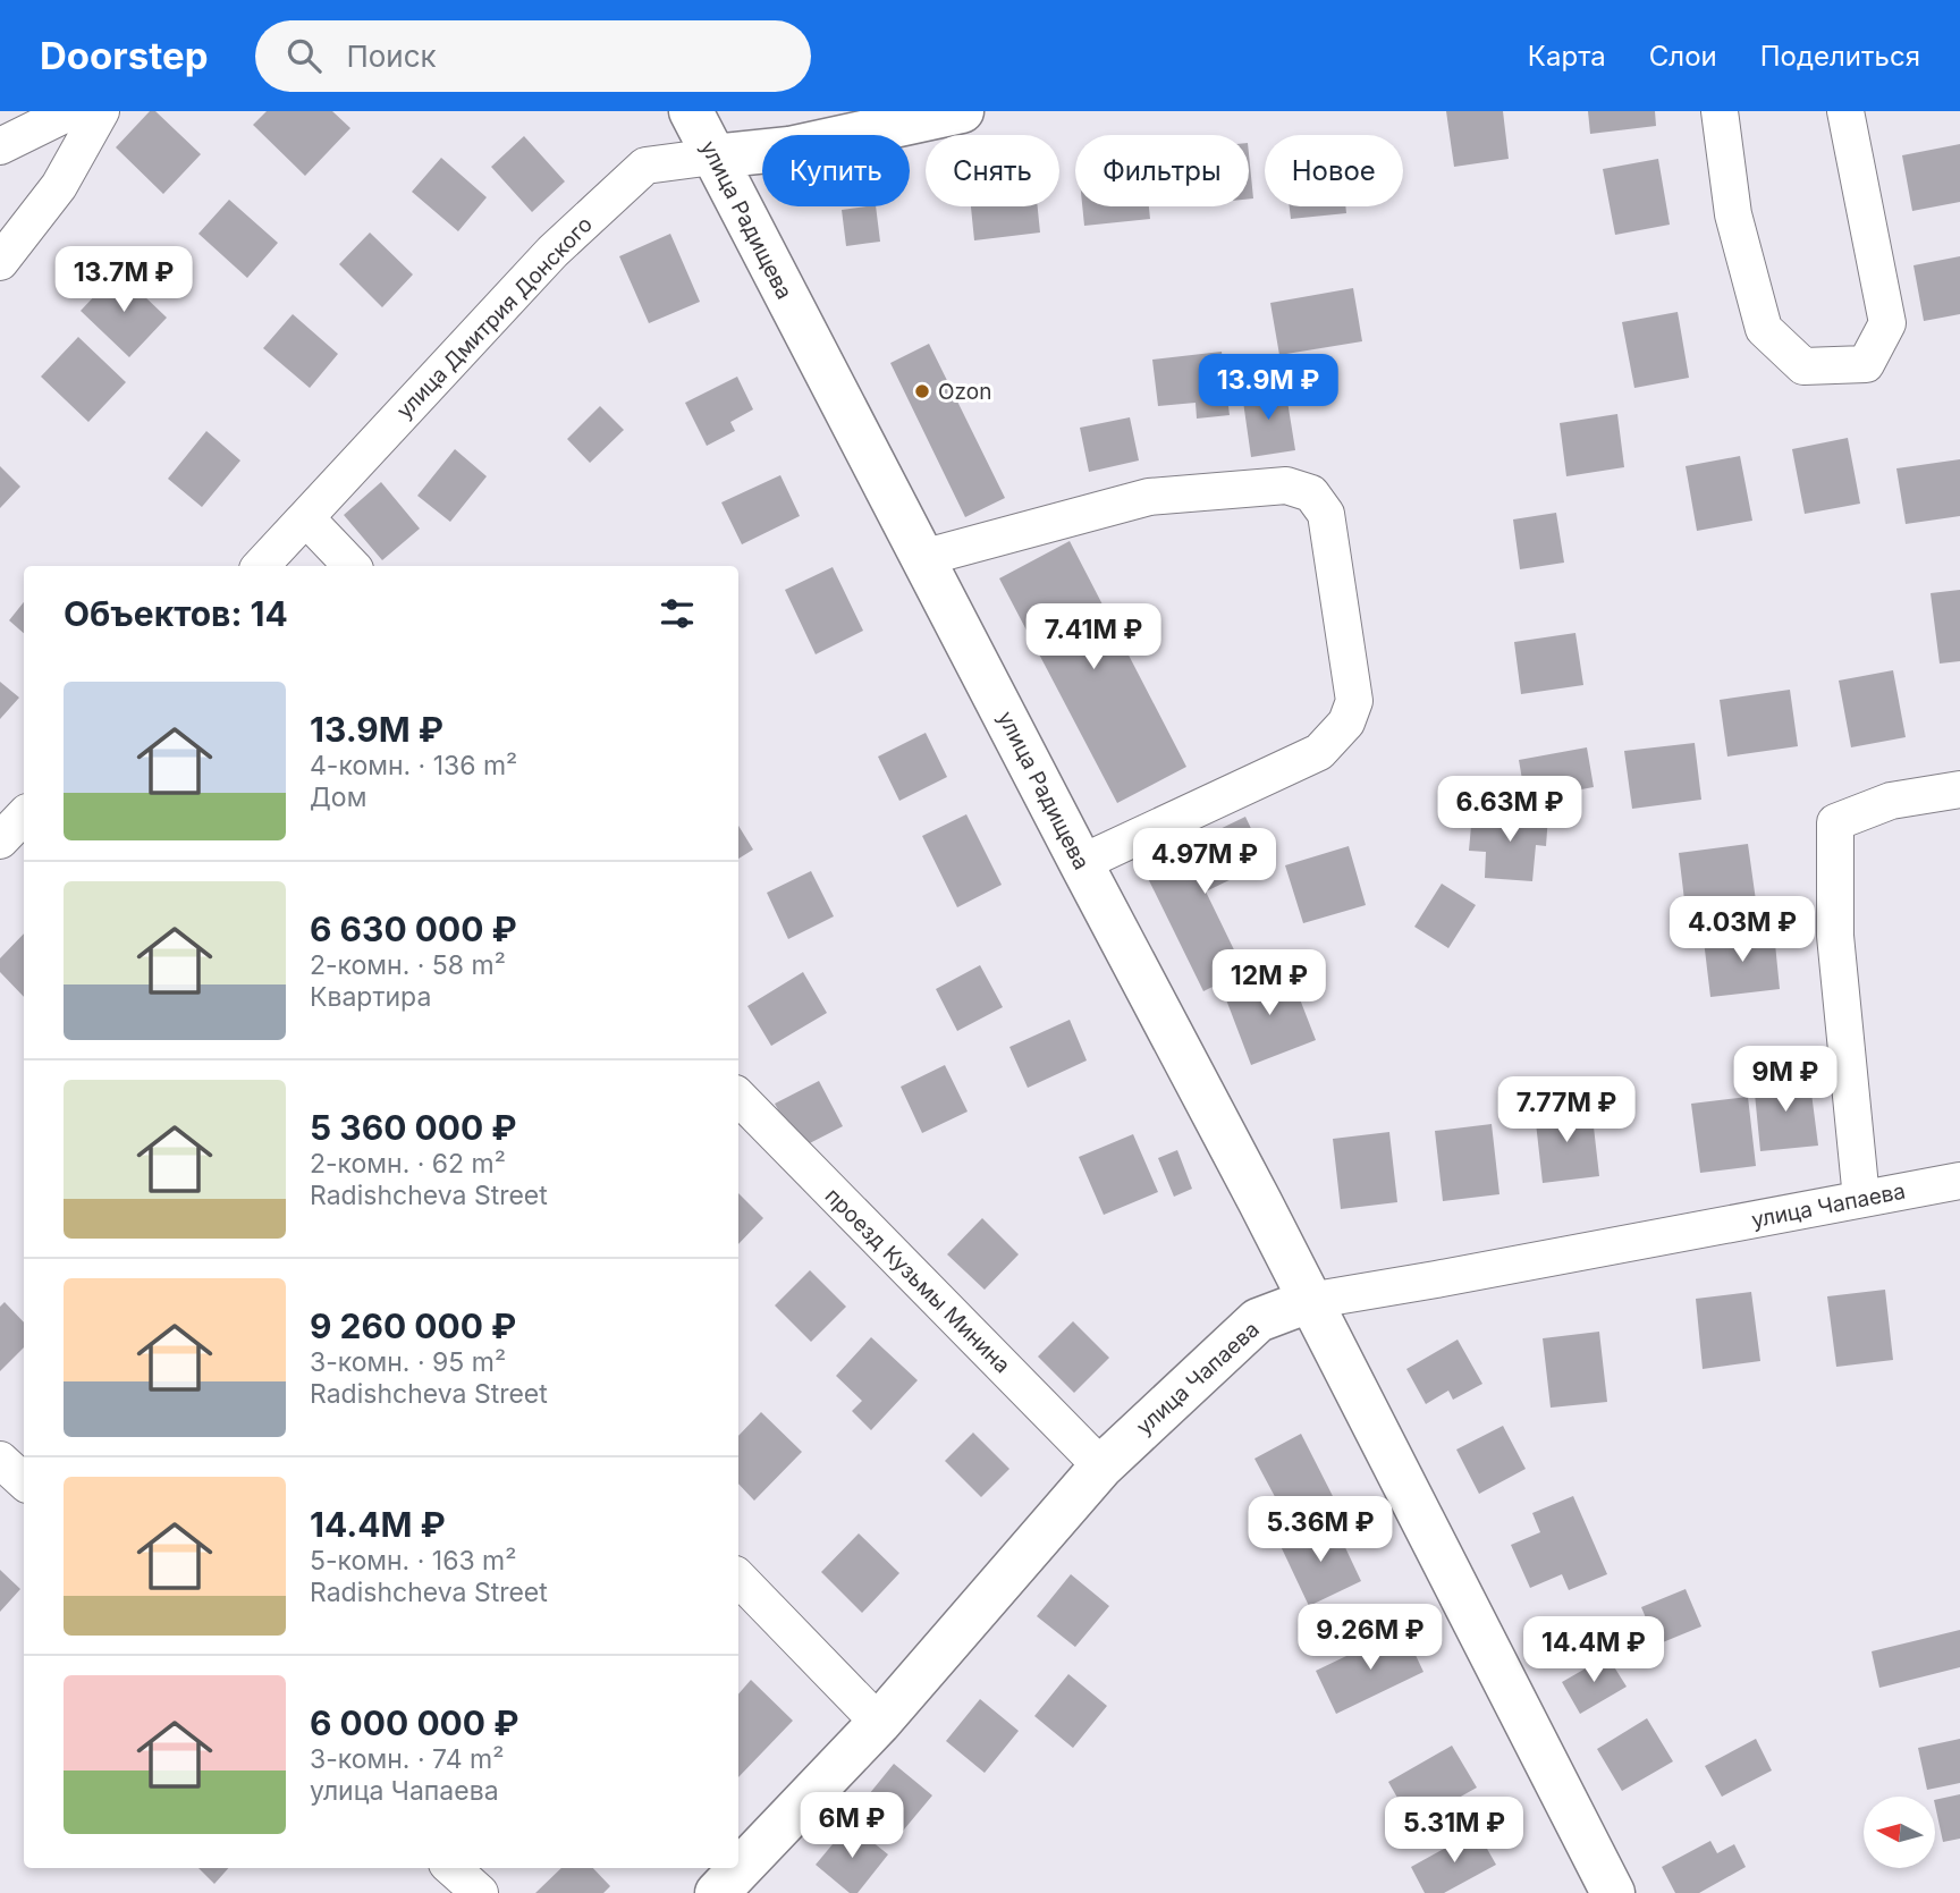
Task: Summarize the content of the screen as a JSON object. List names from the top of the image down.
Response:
{
  "streets": {
    "main road": ["улица Радищева", "улица Дмитрия Донского", "улица Чапаева"],
    "street": ["проезд Кузьмы Минина"]
  },
  "crossings": [
    ["улица Радищева", "улица Дмитрия Донского"],
    ["улица Радищева", "улица Чапаева"],
    ["улица Чапаева", "проезд Кузьмы Минина"]
  ],
  "places": ["Ozon"],
  "north": "left",
  "page": {
    "header": "Doorstep",
    "search": "Поиск",
    "nav": ["Карта", "Слои", "Поделиться"],
    "chip": [
      "Купить",
      "Снять",
      "Фильтры",
      "Новое"
    ],
    "price": [
      "13.7M ₽",
      "13.9M ₽",
      "7.41M ₽",
      "6.63M ₽",
      "4.97M ₽",
      "4.03M ₽",
      "12M ₽",
      "9M ₽",
      "7.77M ₽",
      "5.36M ₽",
      "9.26M ₽",
      "14.4M ₽",
      "6M ₽",
      "5.31M ₽"
    ],
    "heading": "Объектов: 14",
    "list": [
      {
        "name": "13.9M ₽",
        "note": "4-комн. · 136 m² · Дом"
      },
      {
        "name": "6 630 000 ₽",
        "note": "2-комн. · 58 m² · Квартира"
      },
      {
        "name": "5 360 000 ₽",
        "note": "2-комн. · 62 m² · Radishcheva Street"
      },
      {
        "name": "9 260 000 ₽",
        "note": "3-комн. · 95 m² · Radishcheva Street"
      },
      {
        "name": "14.4M ₽",
        "note": "5-комн. · 163 m² · Radishcheva Street"
      },
      {
        "name": "6 000 000 ₽",
        "note": "3-комн. · 74 m² · улица Чапаева"
      }
    ]
  }
}
